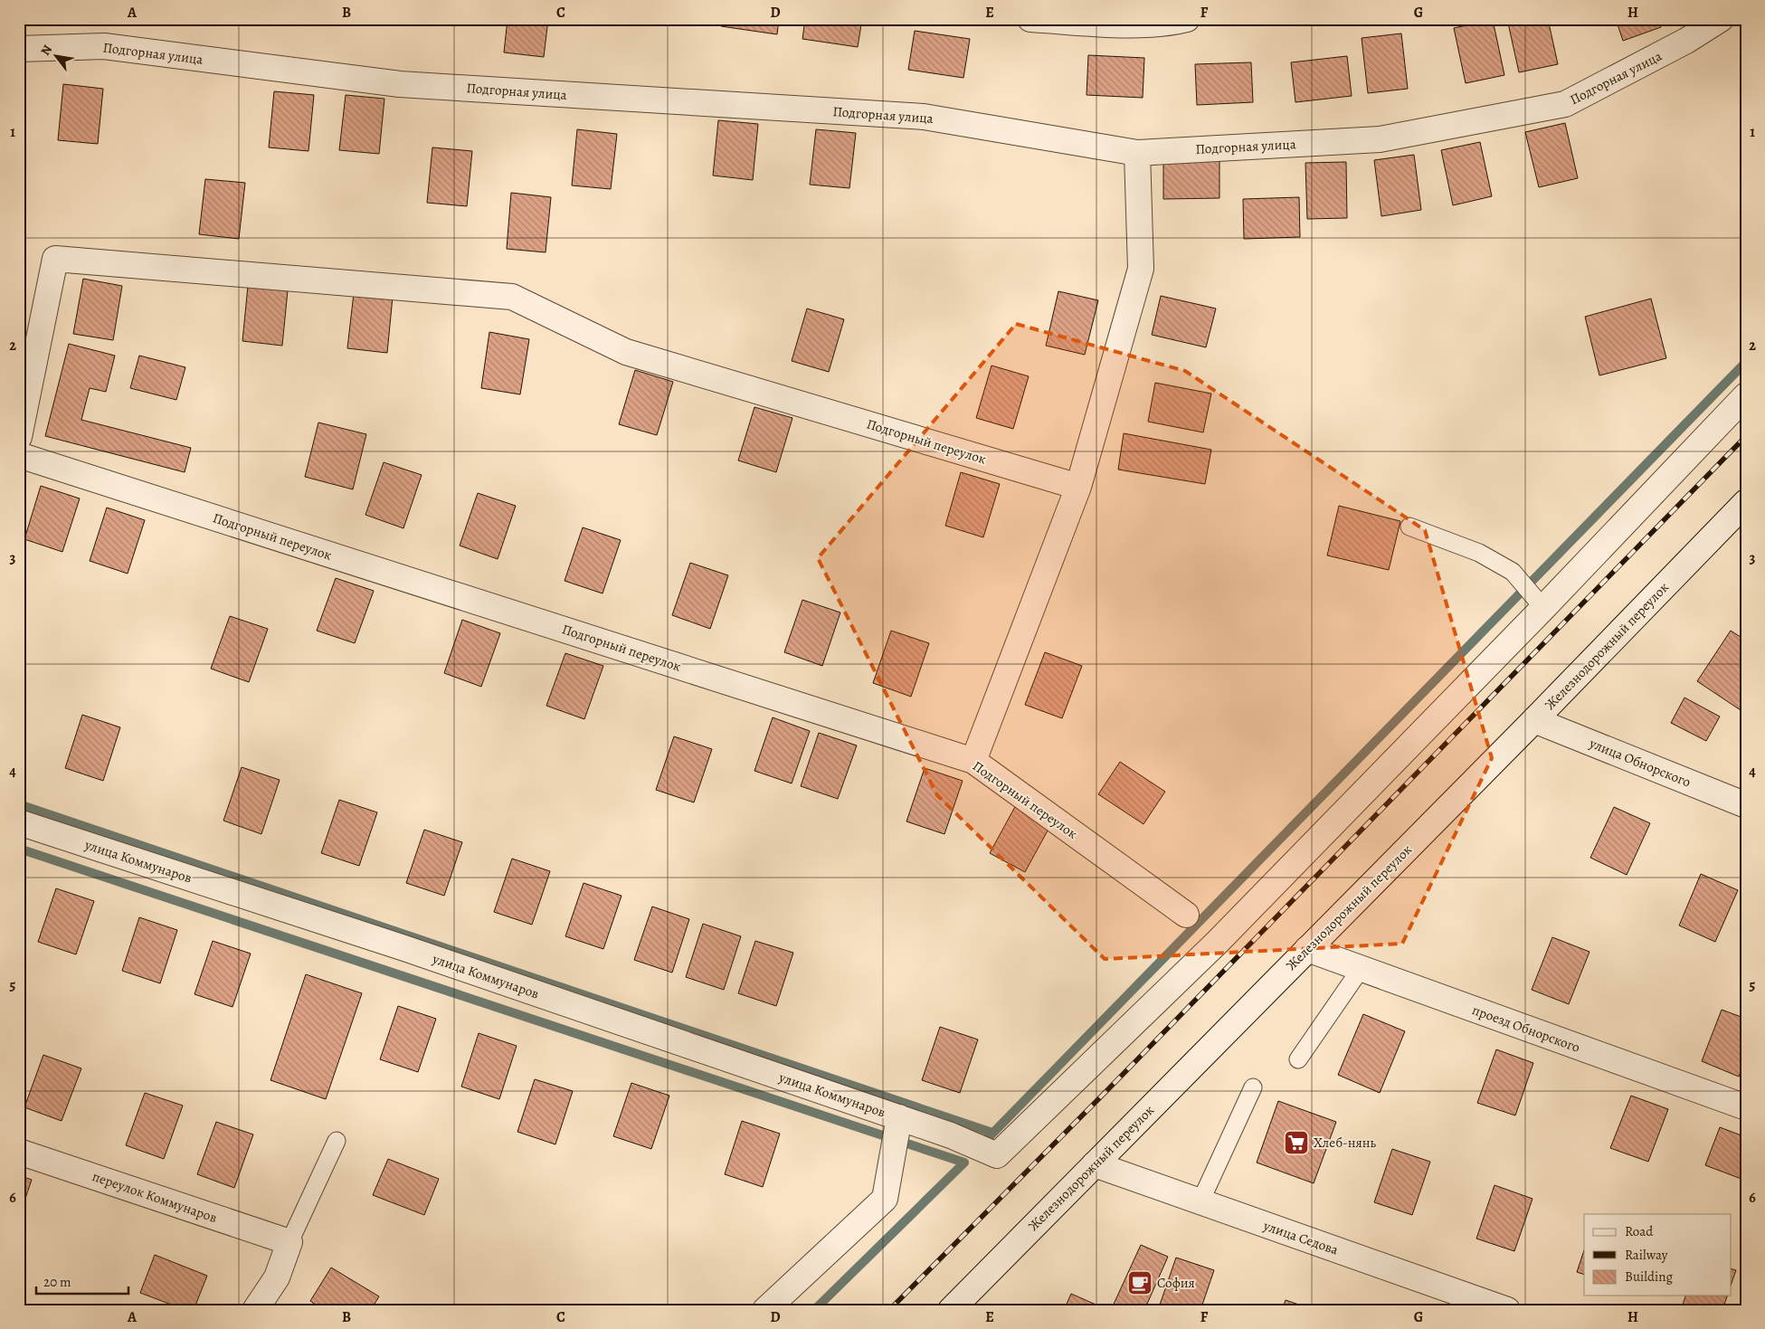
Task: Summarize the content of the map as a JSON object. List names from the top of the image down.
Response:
{
  "streets": {
    "street": [
      "Подгорная улица",
      "Подгорный переулок",
      "Железнодорожный переулок",
      "улица Обнорского",
      "улица Коммунаров",
      "проезд Обнорского",
      "переулок Коммунаров",
      "улица Седова"
    ]
  },
  "crossings": [
    ["Железнодорожный переулок", "улица Обнорского"],
    ["Железнодорожный переулок", "проезд Обнорского"],
    ["Железнодорожный переулок", "улица Седова"]
  ],
  "places": {
    "supermarket": ["Хлеб-нянь"],
    "cafe": ["София"]
  },
  "legend": ["Road", "Railway", "Building"],
  "scale_bar": "20 m",
  "north": "top left",
  "grid": {
    "columns": [
      "A",
      "B",
      "C",
      "D",
      "E",
      "F",
      "G",
      "H"
    ],
    "rows": [
      "1",
      "2",
      "3",
      "4",
      "5",
      "6"
    ]
  }
}
